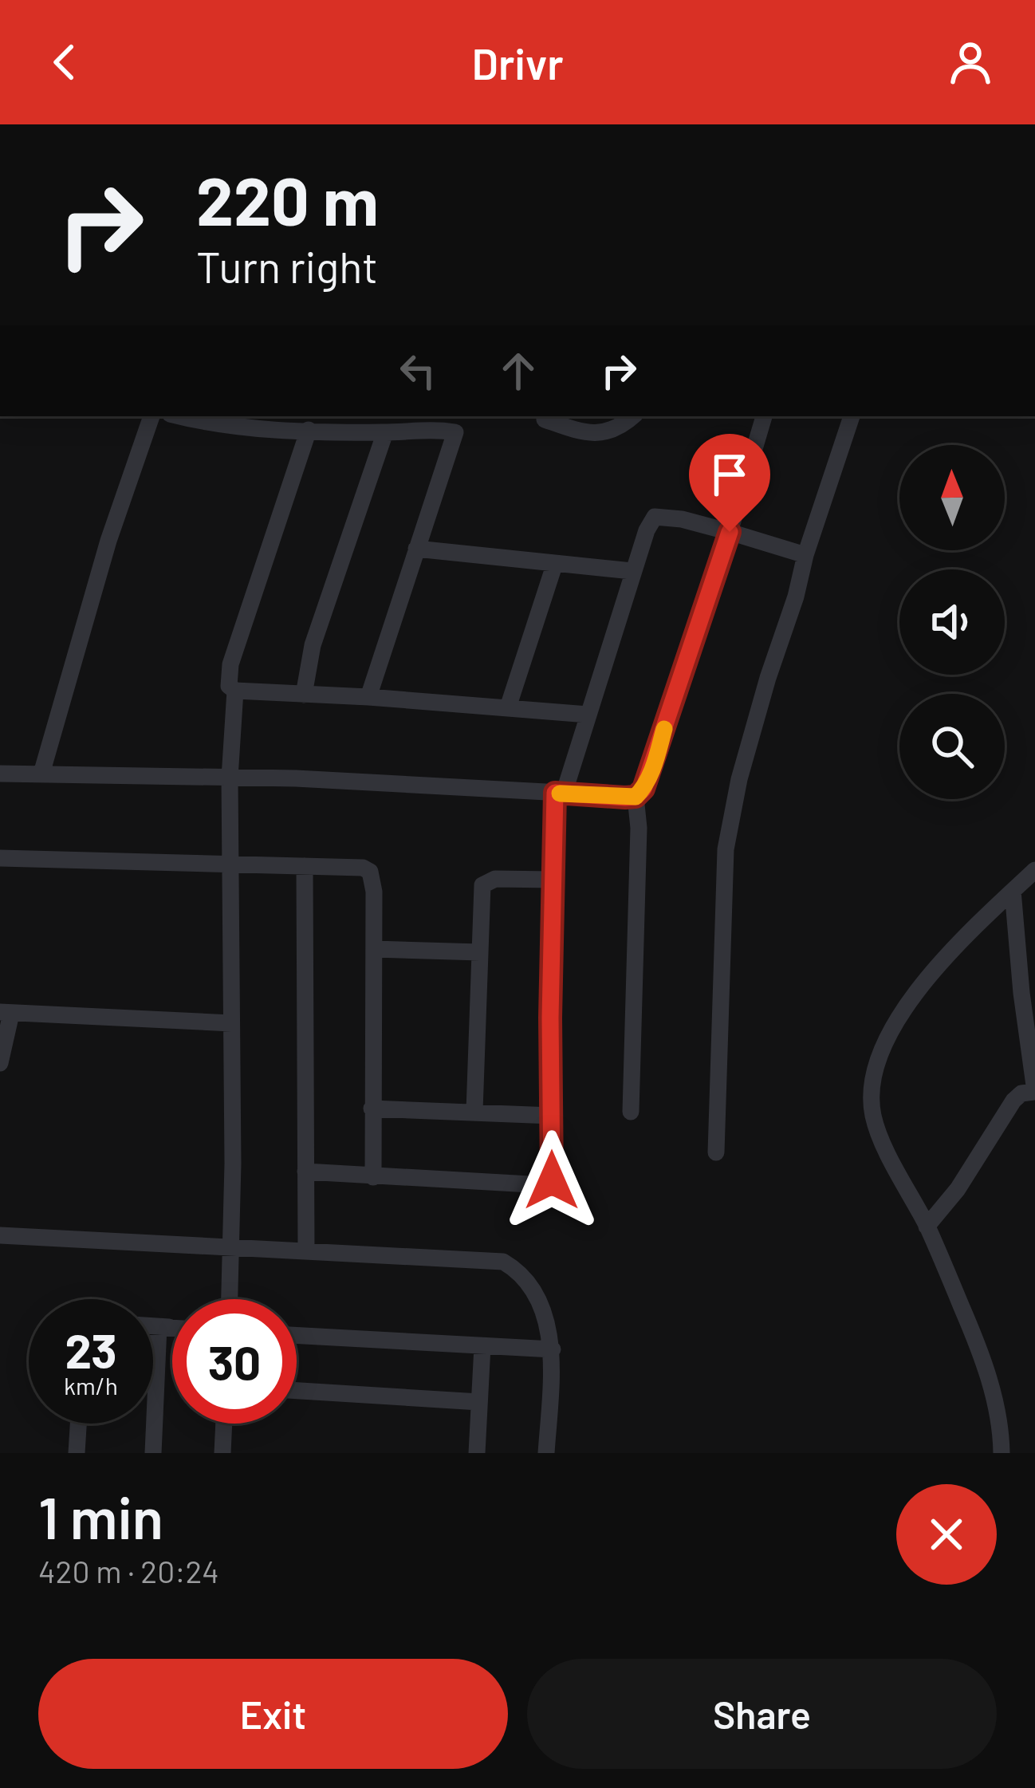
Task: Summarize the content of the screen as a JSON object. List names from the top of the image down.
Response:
{
  "north": "top",
  "page": {
    "header": "Drivr",
    "turn": ["220 m", "Turn right"],
    "speed": "23 km/h",
    "limit": "30",
    "heading": ["1 min", "420 m · 20:24"],
    "buttons": ["Exit", "Share"]
  }
}
